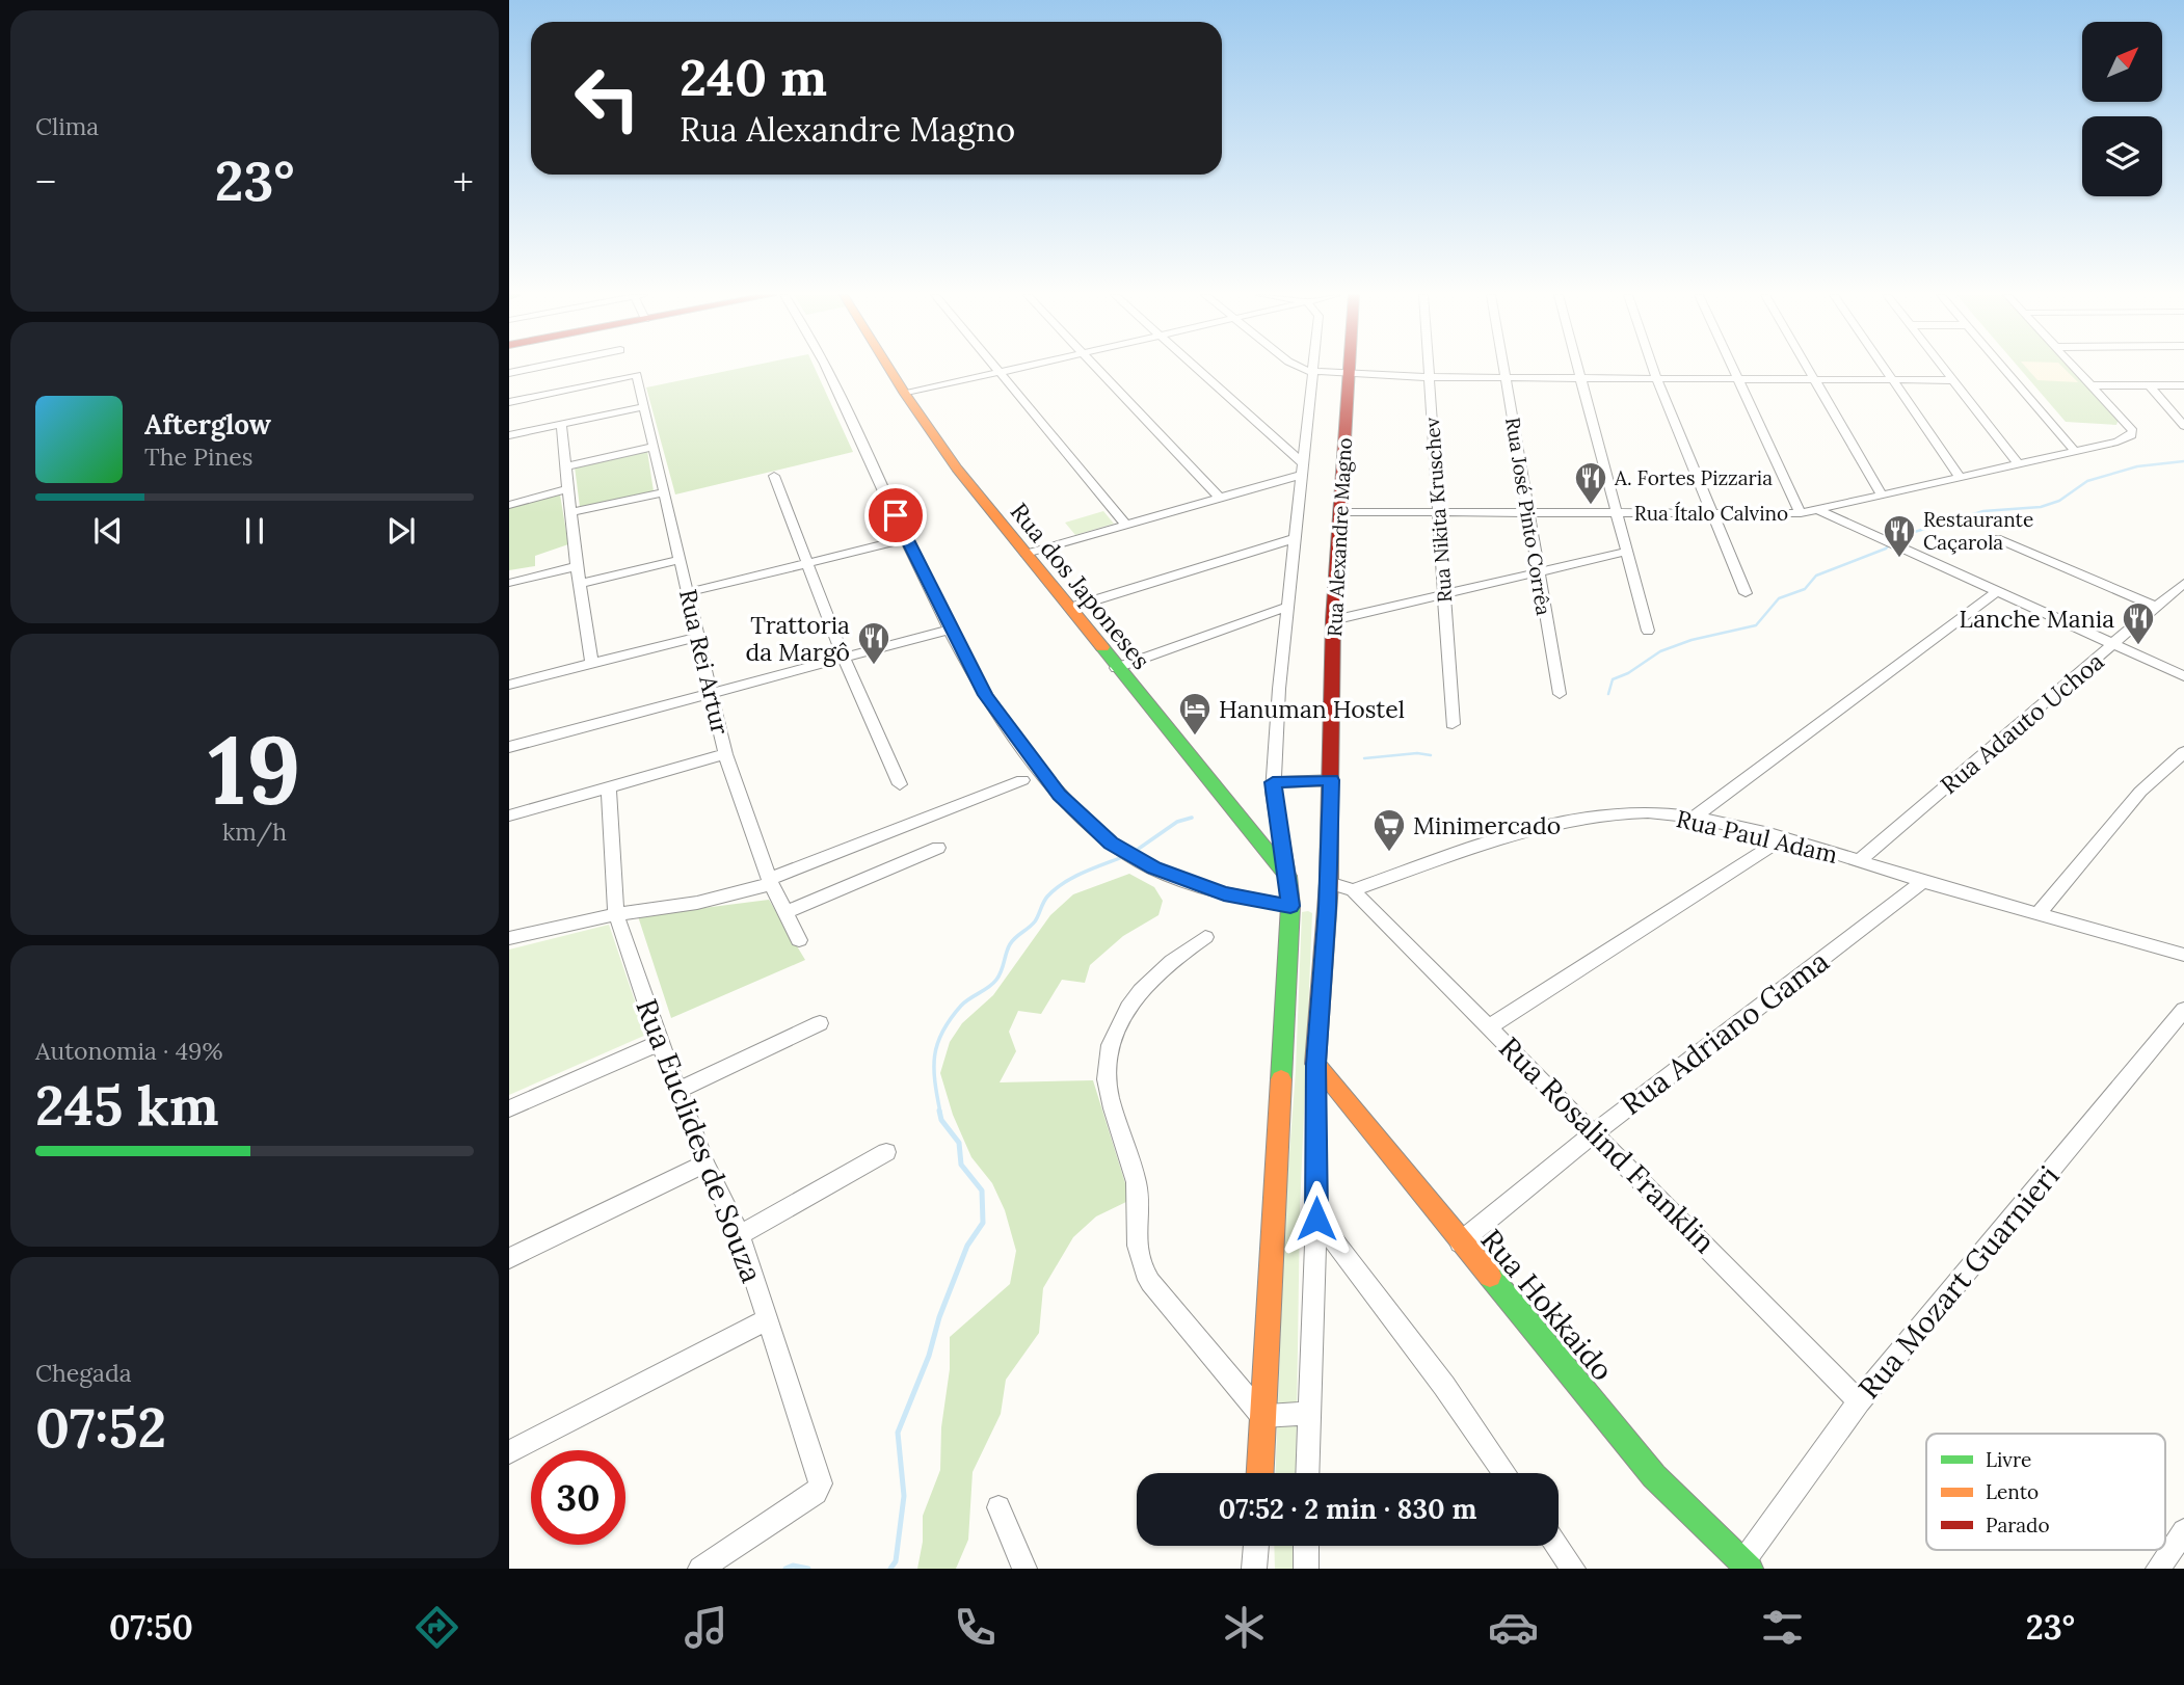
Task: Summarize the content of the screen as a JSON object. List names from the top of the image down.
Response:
{
  "streets": {
    "street": [
      "Rua Nikita Kruschev",
      "Rua Ítalo Calvino",
      "Rua José Pinto Corrêa",
      "Rua Alexandre Magno",
      "Rua dos Japoneses",
      "Rua Rei Artur",
      "Rua Adauto Uchoa",
      "Rua Paul Adam",
      "Rua Adriano Gama",
      "Rua Euclides de Souza",
      "Rua Rosalind Franklin",
      "Rua Mozart Guarnieri",
      "Rua Hokkaido"
    ]
  },
  "crossings": [
    ["Rua Nikita Kruschev", "Rua Ítalo Calvino"],
    ["Rua Ítalo Calvino", "Rua José Pinto Corrêa"],
    ["Rua Ítalo Calvino", "Rua Alexandre Magno"],
    ["Rua Alexandre Magno", "Rua Hokkaido"],
    ["Rua Adauto Uchoa", "Rua Paul Adam"],
    ["Rua Paul Adam", "Rua Adriano Gama"],
    ["Rua Paul Adam", "Rua Rosalind Franklin"],
    ["Rua Adriano Gama", "Rua Rosalind Franklin"],
    ["Rua Adriano Gama", "Rua Hokkaido"],
    ["Rua Rosalind Franklin", "Rua Mozart Guarnieri"],
    ["Rua Mozart Guarnieri", "Rua Hokkaido"]
  ],
  "places": {
    "restaurant": [
      "A. Fortes Pizzaria",
      "Restaurante Caçarola",
      "Lanche Mania",
      "Trattoria da Margô"
    ],
    "hotel": ["Hanuman Hostel"],
    "supermarket": ["Minimercado"]
  },
  "legend": ["Livre", "Lento", "Parado"],
  "north": "top right",
  "page": {
    "tile": [
      "Clima",
      ["19", "km/h"],
      ["Autonomia · 49%", "245 km"],
      ["Chegada", "07:52"]
    ],
    "turn": ["240 m", "Rua Alexandre Magno"],
    "heat": ["−", "23°", "+"],
    "song": ["Afterglow", "The Pines"],
    "limit": "30",
    "trip": "07:52 · 2 min · 830 m",
    "tabs": ["07:50", "23°"]
  }
}
